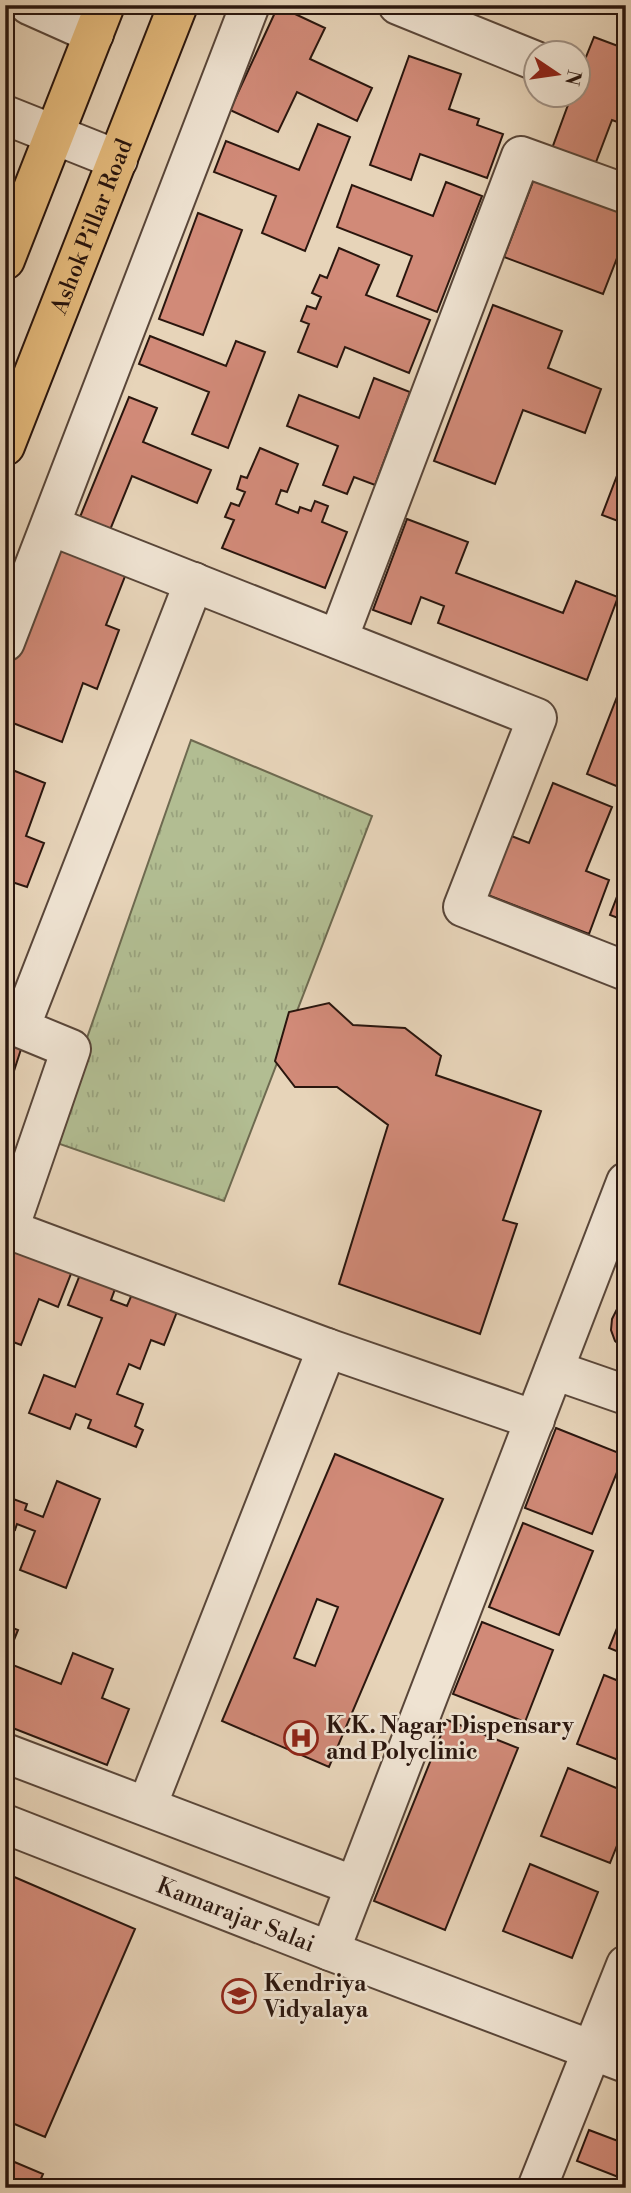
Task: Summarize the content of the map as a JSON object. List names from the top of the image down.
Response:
{
  "streets": {
    "main road": ["Ashok Pillar Road"],
    "street": ["Kamarajar Salai"]
  },
  "places": {
    "hospital": ["K.K. Nagar Dispensary and Polyclinic"],
    "school or university": ["Kendriya Vidyalaya"]
  },
  "north": "right"
}
